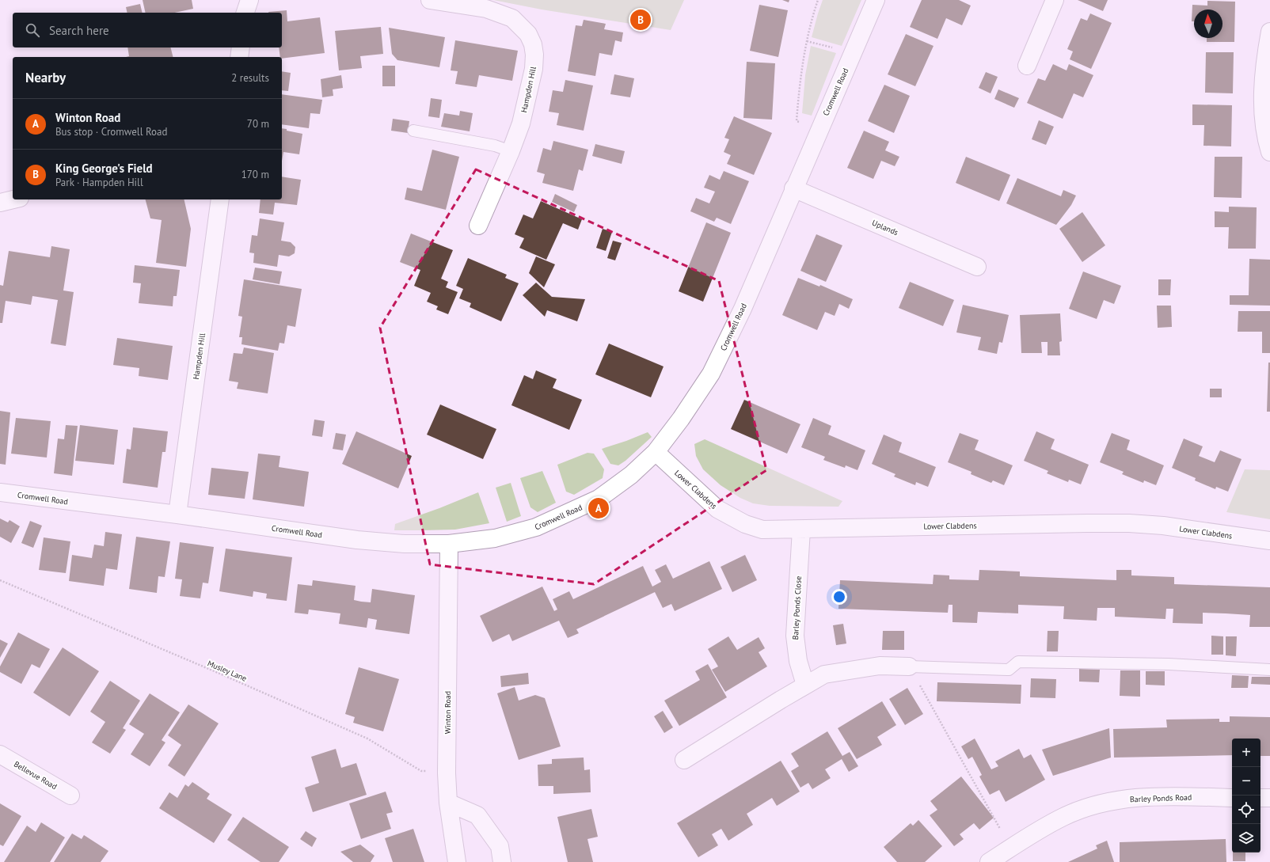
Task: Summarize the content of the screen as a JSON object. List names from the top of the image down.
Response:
{
  "streets": {
    "street": [
      "Hampden Hill",
      "Cromwell Road",
      "Uplands",
      "Lower Clabdens",
      "Barley Ponds Close",
      "Winton Road",
      "Bellevue Road",
      "Barley Ponds Road"
    ],
    "path": ["Musley Lane"]
  },
  "crossings": [
    ["Hampden Hill", "Cromwell Road"],
    ["Cromwell Road", "Uplands"],
    ["Cromwell Road", "Lower Clabdens"],
    ["Cromwell Road", "Winton Road"],
    ["Lower Clabdens", "Barley Ponds Close"],
    ["Musley Lane", "Winton Road"]
  ],
  "north": "top",
  "page": {
    "pins": ["B", "A"],
    "search": "Search here",
    "heading": ["Nearby", "2 results"],
    "list": [
      {
        "mark": "A",
        "name": "Winton Road",
        "note": "Bus stop · Cromwell Road",
        "value": "70 m"
      },
      {
        "mark": "B",
        "name": "King George's Field",
        "note": "Park · Hampden Hill",
        "value": "170 m"
      }
    ],
    "map_buttons": ["+", "−"]
  }
}
